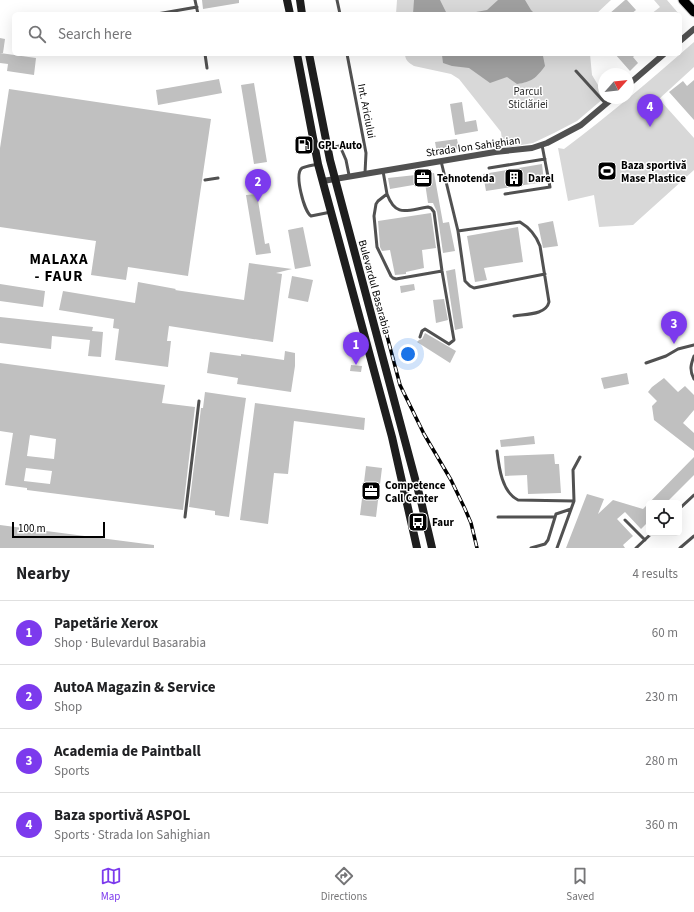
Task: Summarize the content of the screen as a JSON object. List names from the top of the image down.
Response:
{
  "streets": {
    "main road": ["Bulevardul Basarabia"],
    "street": ["Strada Ion Sahighian"],
    "lane": ["Int. Ariciului"]
  },
  "crossings": [
    ["Int. Ariciului", "Strada Ion Sahighian"],
    ["Strada Ion Sahighian", "Bulevardul Basarabia"]
  ],
  "districts": ["MALAXA - FAUR"],
  "parks": ["Parcul Sticlăriei"],
  "places": {
    "fuel station": ["GPL Auto"],
    "sports": ["Baza sportivă Mase Plastice"],
    "office": ["Tehnotenda", "Competence Call Center"],
    "building": ["Darel"],
    "bus stop": ["Faur"]
  },
  "scale_bar": "100 m",
  "north": "top right",
  "page": {
    "search": "Search here",
    "pins": [
      "4",
      "2",
      "3",
      "1"
    ],
    "scale": "100 m",
    "heading": ["Nearby", "4 results"],
    "list": [
      {
        "mark": "1",
        "name": "Papetărie Xerox",
        "note": "Shop · Bulevardul Basarabia",
        "value": "60 m"
      },
      {
        "mark": "2",
        "name": "AutoA Magazin & Service",
        "note": "Shop",
        "value": "230 m"
      },
      {
        "mark": "3",
        "name": "Academia de Paintball",
        "note": "Sports",
        "value": "280 m"
      },
      {
        "mark": "4",
        "name": "Baza sportivă ASPOL",
        "note": "Sports · Strada Ion Sahighian",
        "value": "360 m"
      }
    ],
    "nav": ["Map", "Directions", "Saved"]
  }
}
